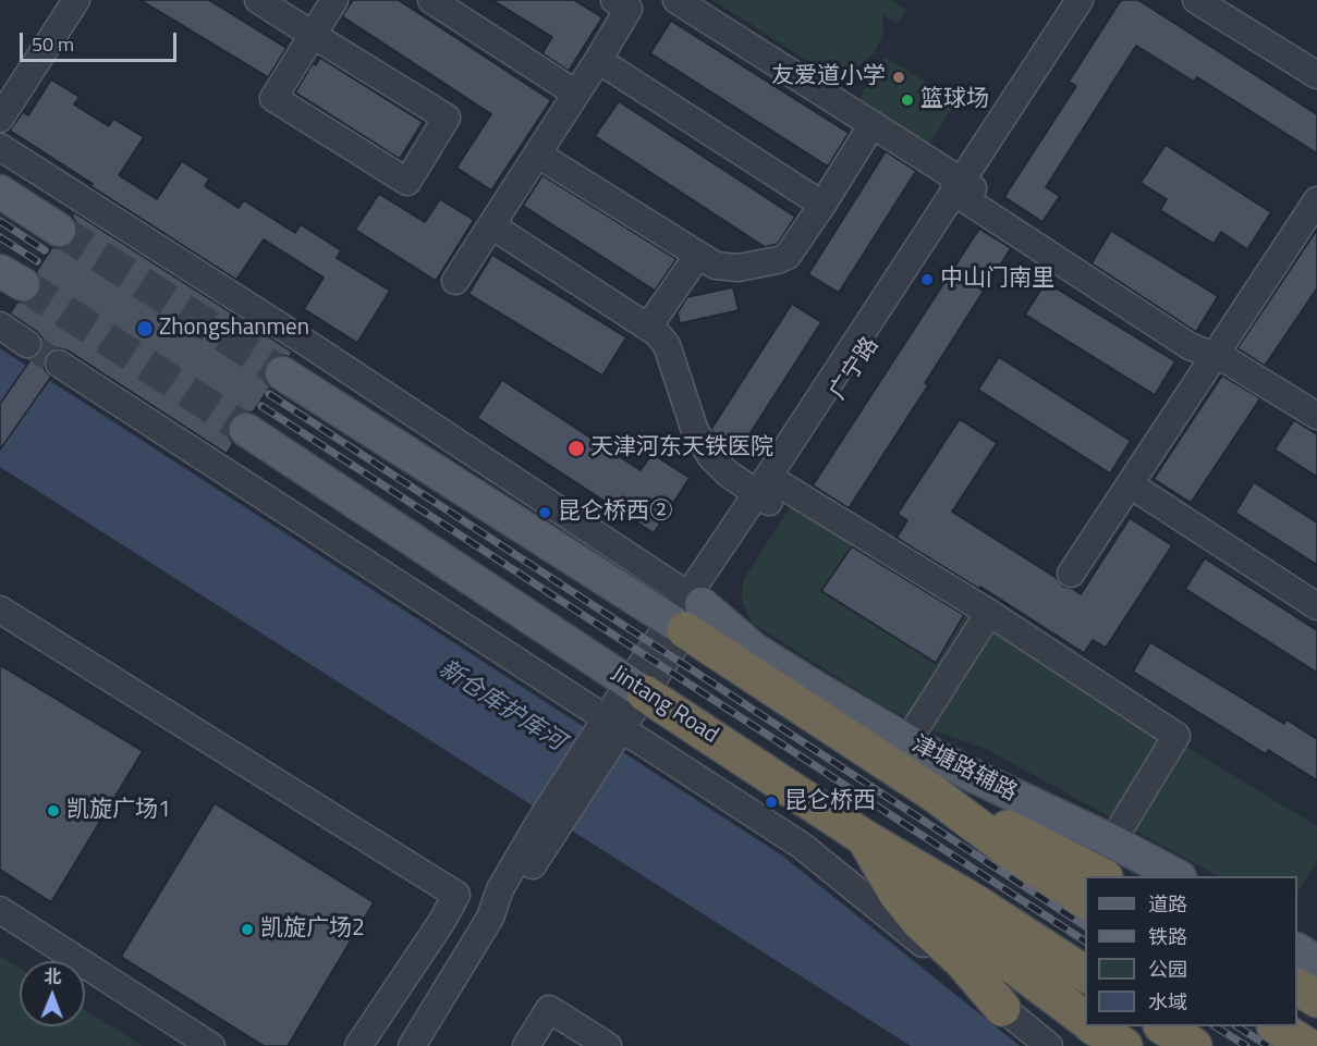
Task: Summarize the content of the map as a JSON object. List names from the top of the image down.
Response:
{
  "streets": {
    "highway": ["Jintang Road"],
    "main road": ["津塘路辅路"],
    "street": ["广宁路"]
  },
  "crossings": [
    ["广宁路", "Jintang Road"],
    ["广宁路", "津塘路辅路"]
  ],
  "water": ["新仓库护库河"],
  "places": [
    "友爱道小学",
    "篮球场",
    "中山门南里",
    "Zhongshanmen",
    "天津河东天铁医院",
    "昆仑桥西②",
    "昆仑桥西",
    "凯旋广场1",
    "凯旋广场2"
  ],
  "legend": [
    "道路",
    "铁路",
    "公园",
    "水域"
  ],
  "scale_bar": "50 m",
  "north": "top"
}
